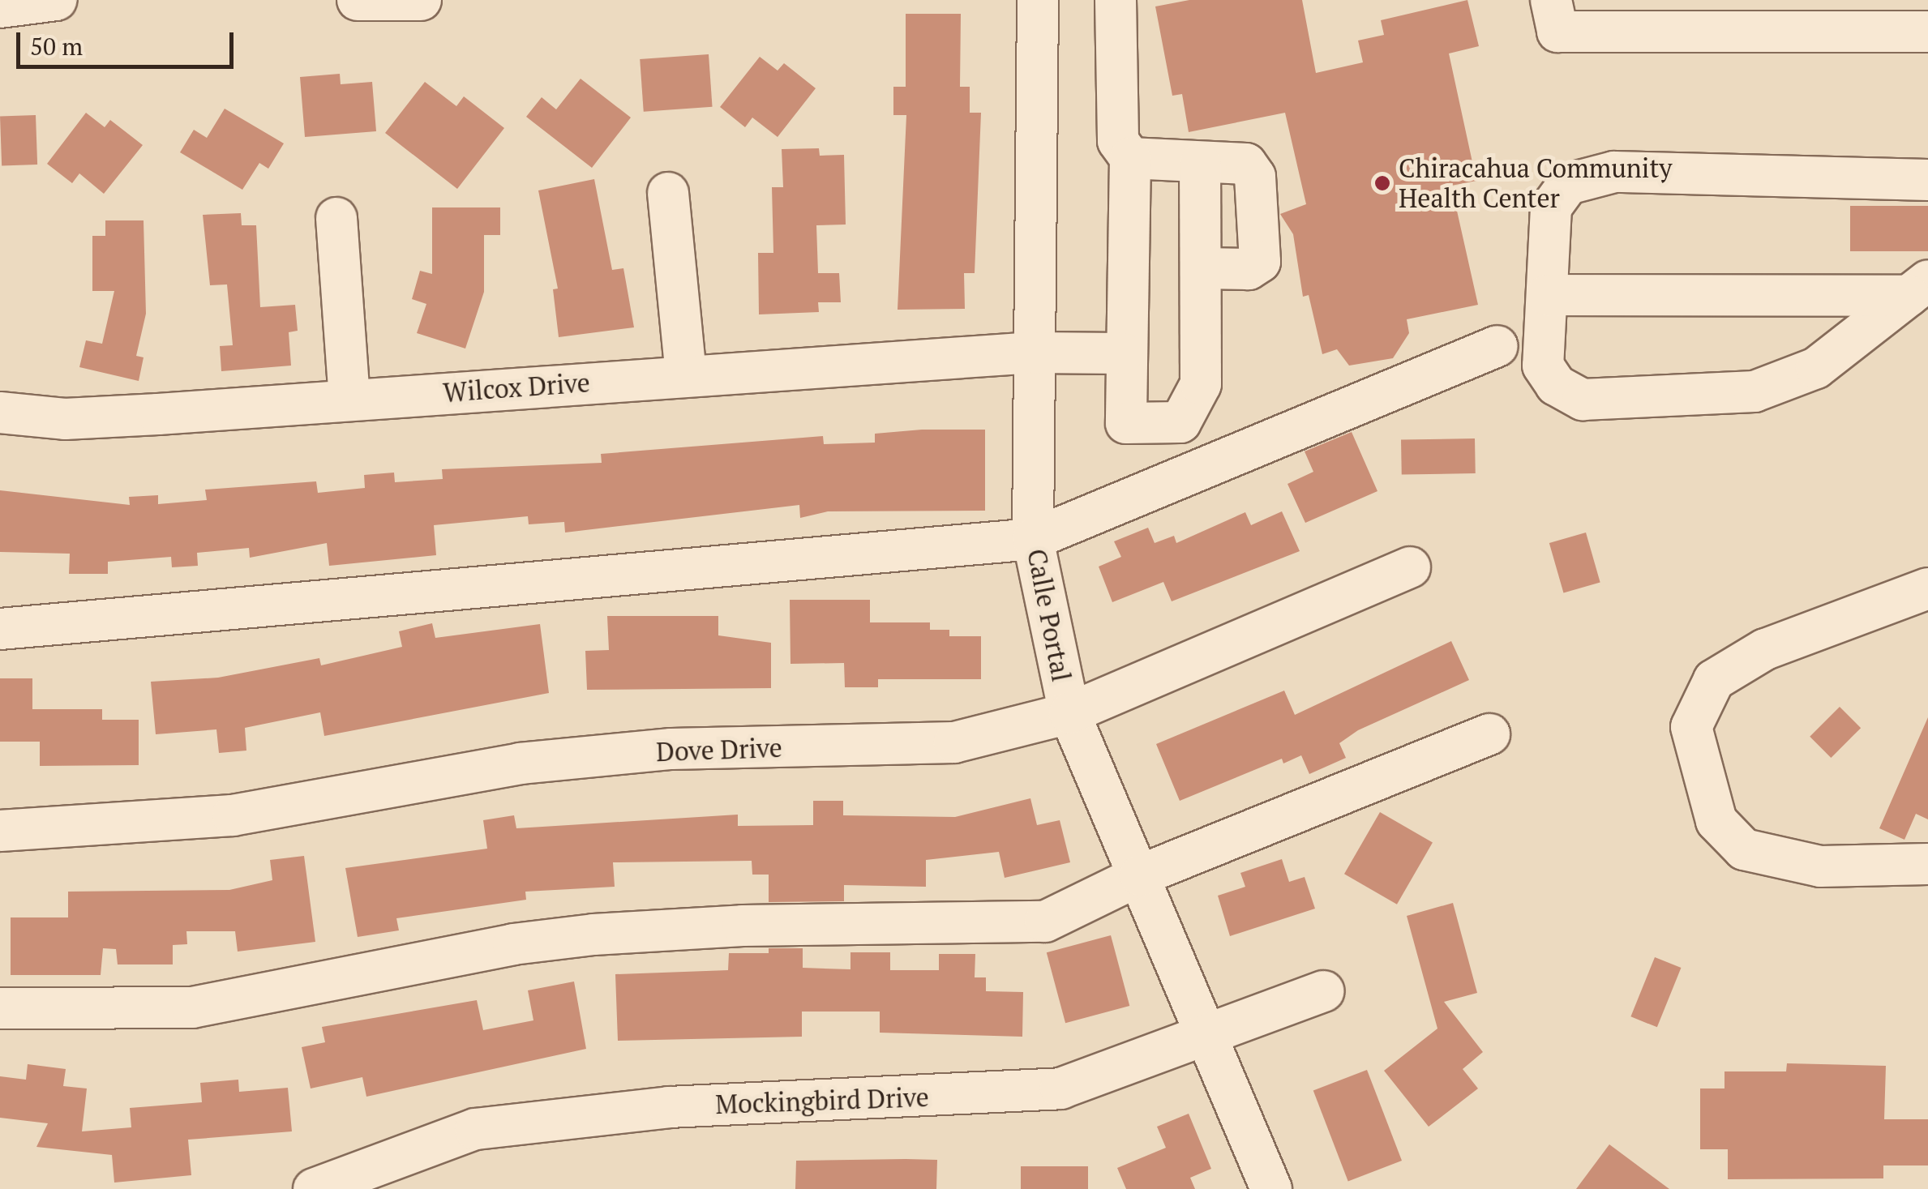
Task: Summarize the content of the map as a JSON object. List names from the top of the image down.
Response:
{
  "streets": {
    "street": [
      "Wilcox Drive",
      "Calle Portal",
      "Dove Drive",
      "Mockingbird Drive"
    ]
  },
  "crossings": [
    ["Wilcox Drive", "Calle Portal"],
    ["Calle Portal", "Dove Drive"],
    ["Calle Portal", "Mockingbird Drive"]
  ],
  "places": ["Chiracahua Community Health Center"],
  "scale_bar": "50 m"
}
